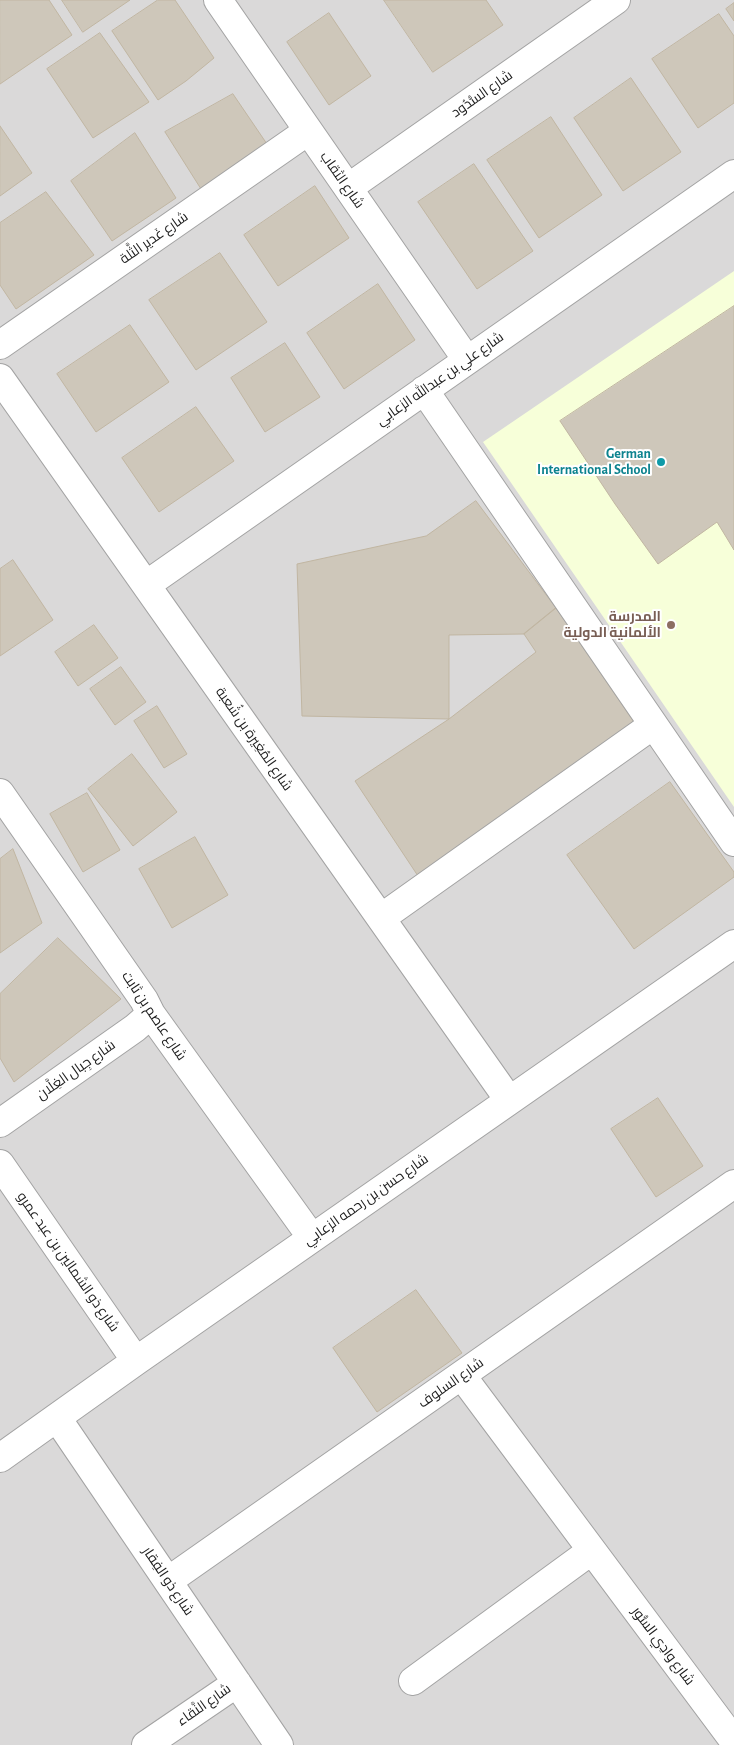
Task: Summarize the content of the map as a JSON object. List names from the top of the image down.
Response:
{
  "streets": {
    "street": [
      "شارع السُّدُود",
      "شارع الثقاب",
      "شارع غَدير الثَّلة",
      "شارع علي بن عبدالله الزعابي",
      "شارع المُغِيرة بن شُعبة",
      "شارع عاصم بن ثابت",
      "شارع جِبال الغِلَّان",
      "شارع حسن بن رحمه الزعابي",
      "شارع ذو الشمالين بن عبد عمرو",
      "شارع السلوف",
      "شارع ذو الفِقار",
      "شارع وادِي السُّور",
      "شارع النَّقاء"
    ]
  },
  "crossings": [
    ["شارع السُّدُود", "شارع الثقاب"],
    ["شارع الثقاب", "شارع غَدير الثَّلة"],
    ["شارع الثقاب", "شارع علي بن عبدالله الزعابي"],
    ["شارع علي بن عبدالله الزعابي", "شارع المُغِيرة بن شُعبة"],
    ["شارع المُغِيرة بن شُعبة", "شارع حسن بن رحمه الزعابي"],
    ["شارع عاصم بن ثابت", "شارع جِبال الغِلَّان"],
    ["شارع عاصم بن ثابت", "شارع حسن بن رحمه الزعابي"],
    ["شارع حسن بن رحمه الزعابي", "شارع ذو الشمالين بن عبد عمرو"],
    ["شارع حسن بن رحمه الزعابي", "شارع ذو الفِقار"],
    ["شارع السلوف", "شارع ذو الفِقار"],
    ["شارع السلوف", "شارع وادِي السُّور"],
    ["شارع ذو الفِقار", "شارع النَّقاء"]
  ],
  "places": ["German International School", "المدرسة الألمانية الدولية"]
}
